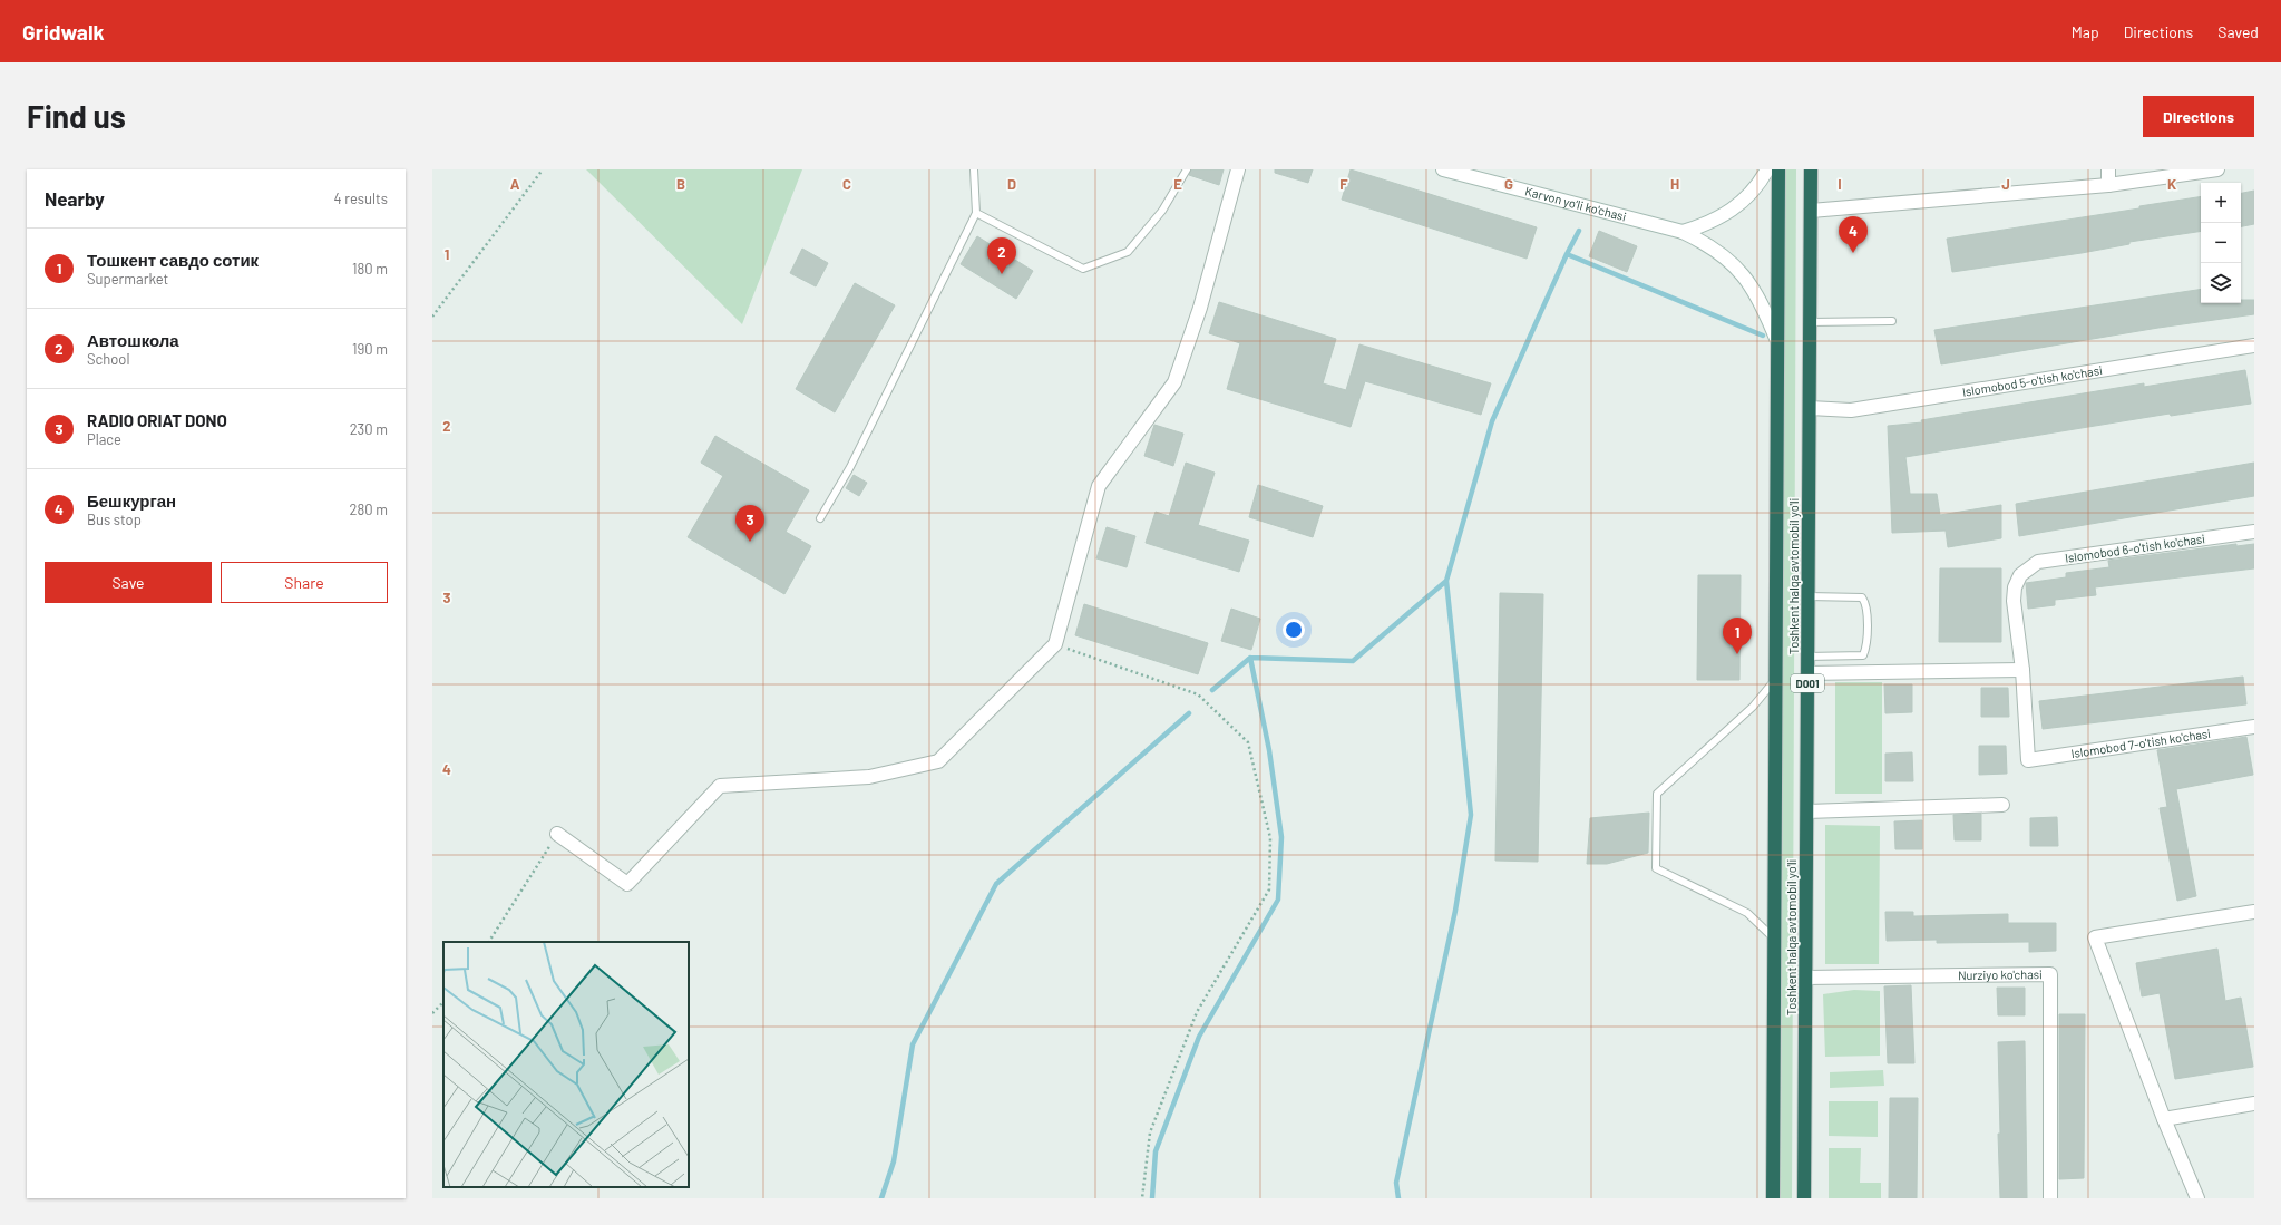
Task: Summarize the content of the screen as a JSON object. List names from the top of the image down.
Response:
{
  "streets": {
    "highway": ["Toshkent halqa avtomobil yo'li", "D001"],
    "street": [
      "Karvon yo‘li ko'chasi",
      "Islomobod 5-o'tish ko'chasi",
      "Islomobod 6-o'tish ko'chasi",
      "Islomobod 7-o'tish ko'chasi",
      "Nurziyo ko'chasi"
    ]
  },
  "crossings": [
    ["Karvon yo‘li ko'chasi", "Toshkent halqa avtomobil yo'li"],
    ["Islomobod 5-o'tish ko'chasi", "Toshkent halqa avtomobil yo'li"],
    ["Islomobod 6-o'tish ko'chasi", "Islomobod 7-o'tish ko'chasi"],
    ["Toshkent halqa avtomobil yo'li", "Nurziyo ko'chasi"]
  ],
  "page": {
    "header": "Gridwalk",
    "nav": ["Map", "Directions", "Saved"],
    "buttons": [
      "Directions",
      ["Save", "Share"]
    ],
    "title": "Find us",
    "heading": ["Nearby", "4 results"],
    "map_buttons": ["+", "−"],
    "pins": [
      "4",
      "2",
      "3",
      "1"
    ],
    "list": [
      {
        "mark": "1",
        "name": "Тошкент савдо сотик",
        "note": "Supermarket",
        "value": "180 m"
      },
      {
        "mark": "2",
        "name": "Автошкола",
        "note": "School",
        "value": "190 m"
      },
      {
        "mark": "3",
        "name": "RADIO ORIAT DONO",
        "note": "Place",
        "value": "230 m"
      },
      {
        "mark": "4",
        "name": "Бешкурган",
        "note": "Bus stop",
        "value": "280 m"
      }
    ]
  },
  "grid": {
    "columns": [
      "A",
      "B",
      "C",
      "D",
      "E",
      "F",
      "G",
      "H",
      "I",
      "J",
      "K"
    ],
    "rows": [
      "1",
      "2",
      "3",
      "4"
    ]
  }
}
